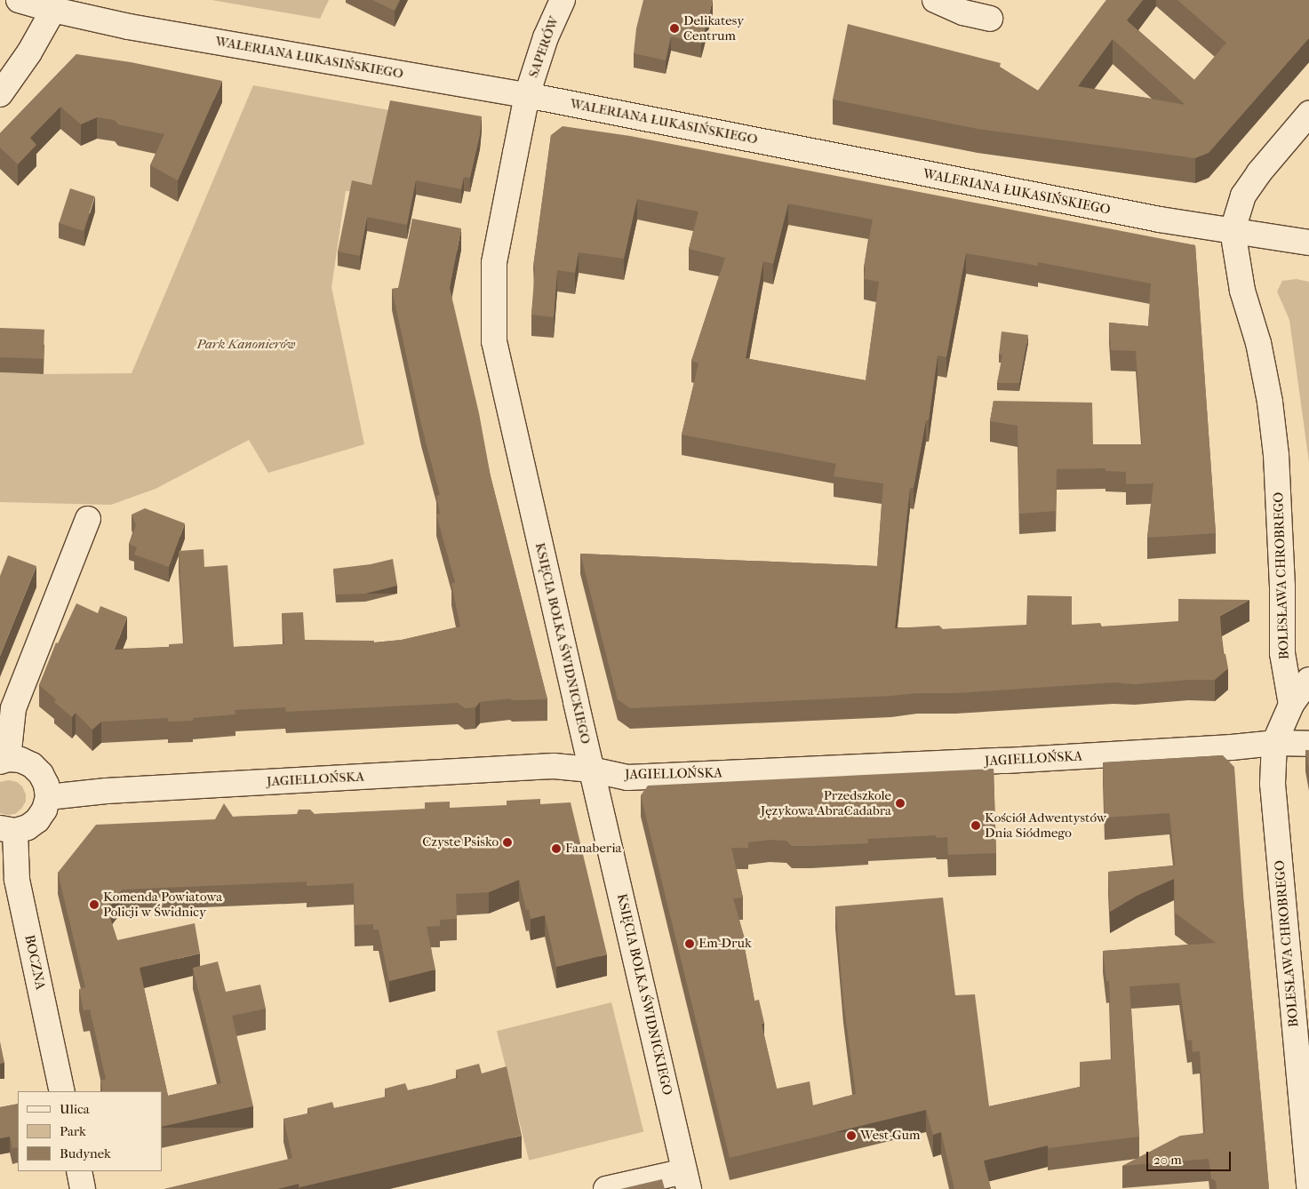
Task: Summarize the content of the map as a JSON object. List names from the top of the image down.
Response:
{
  "streets": {
    "street": [
      "SAPERÓW",
      "WALERIANA ŁUKASIŃSKIEGO",
      "BOLESŁAWA CHROBREGO",
      "KSIĘCIA BOLKA ŚWIDNICKIEGO",
      "JAGIELLOŃSKA",
      "BOCZNA"
    ]
  },
  "crossings": [
    ["SAPERÓW", "WALERIANA ŁUKASIŃSKIEGO"],
    ["SAPERÓW", "KSIĘCIA BOLKA ŚWIDNICKIEGO"],
    ["WALERIANA ŁUKASIŃSKIEGO", "BOLESŁAWA CHROBREGO"],
    ["WALERIANA ŁUKASIŃSKIEGO", "KSIĘCIA BOLKA ŚWIDNICKIEGO"],
    ["BOLESŁAWA CHROBREGO", "JAGIELLOŃSKA"],
    ["KSIĘCIA BOLKA ŚWIDNICKIEGO", "JAGIELLOŃSKA"]
  ],
  "parks": ["Park Kanonierów"],
  "places": [
    "Delikatesy Centrum",
    "Przedszkole Językowa AbraCadabra",
    "Kościół Adwentystów Dnia Siódmego",
    "Czyste Psisko",
    "Fanaberia",
    "Komenda Powiatowa Policji w Świdnicy",
    "Em-Druk",
    "West-Gum"
  ],
  "legend": ["Ulica", "Park", "Budynek"],
  "scale_bar": "20 m"
}
